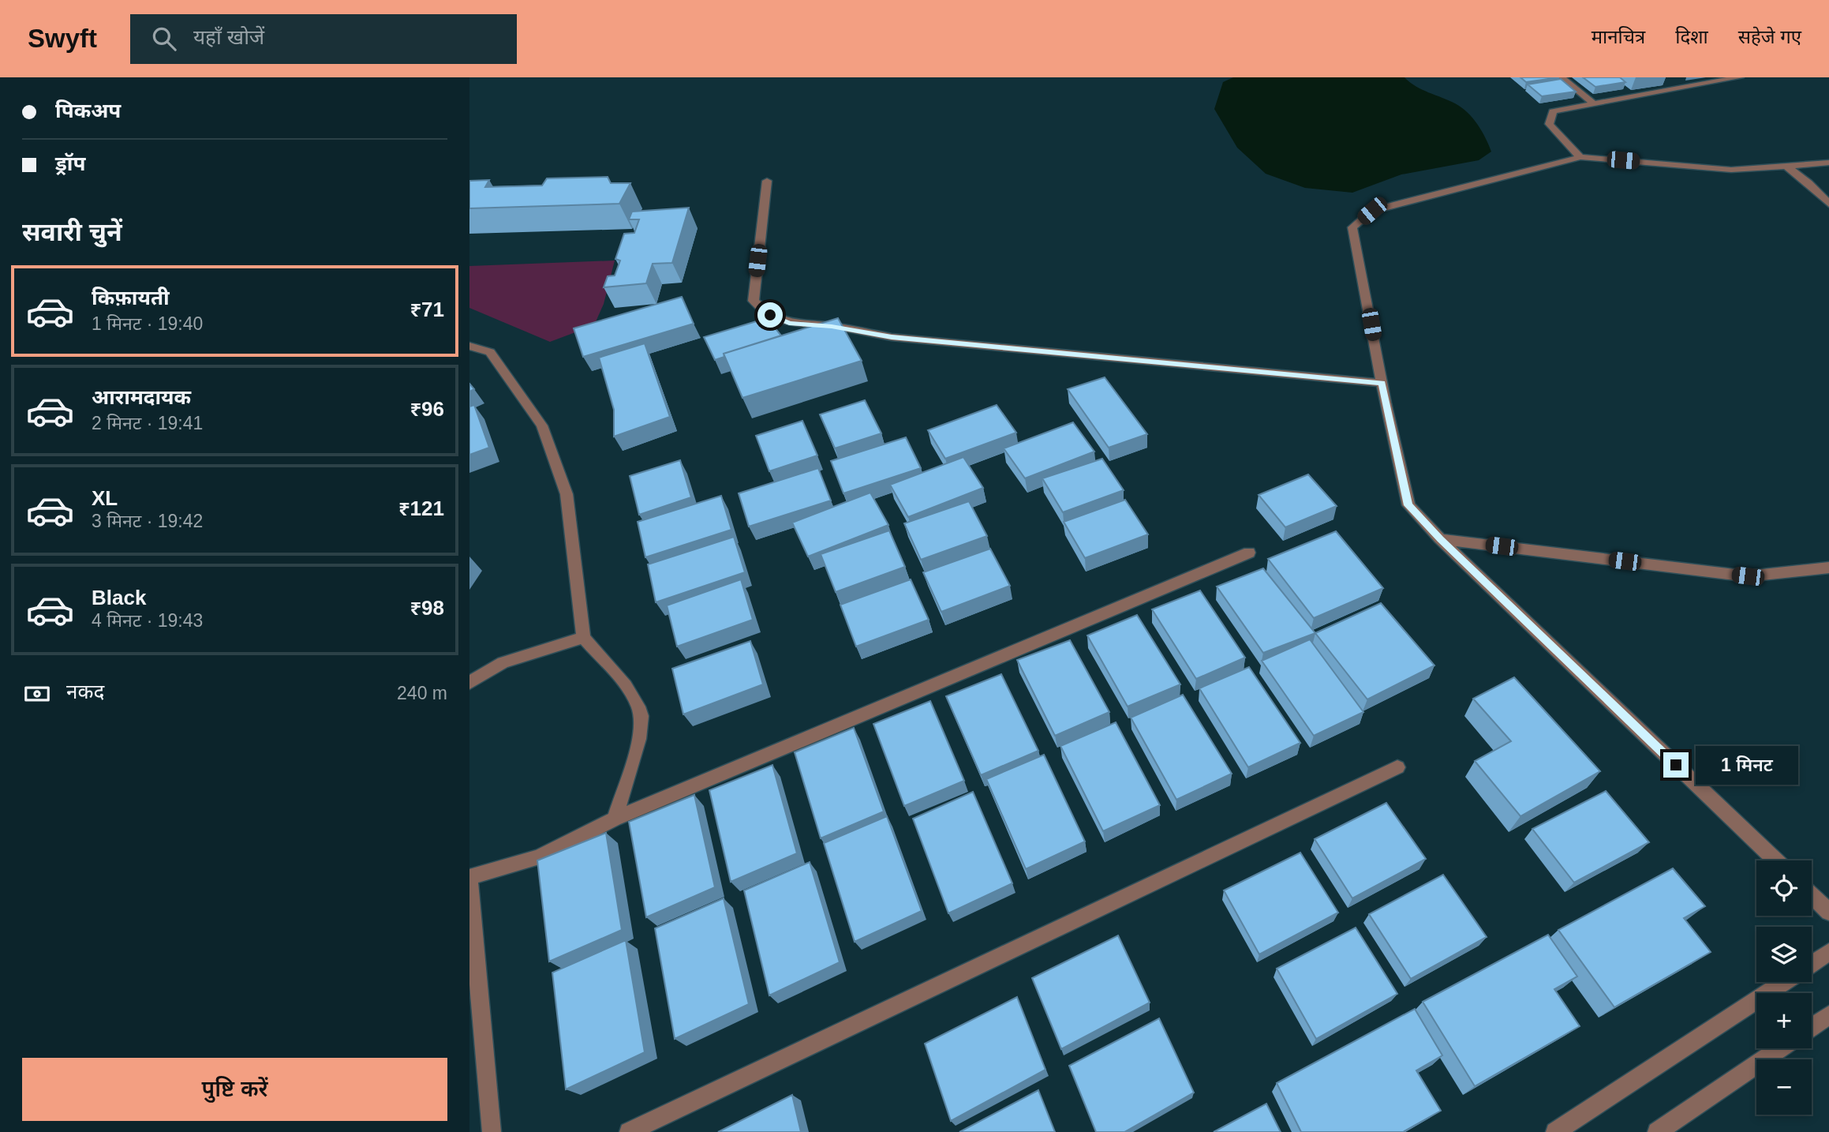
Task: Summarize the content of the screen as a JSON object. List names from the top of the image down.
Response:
{
  "page": {
    "header": "Swyft",
    "search": "यहाँ खोजें",
    "nav": ["मानचित्र", "दिशा", "सहेजे गए"],
    "banner": ["पिकअप", "ड्रॉप"],
    "heading": "सवारी चुनें",
    "list": [
      {
        "name": "किफ़ायती",
        "note": "1 मिनट · 19:40",
        "value": "₹71"
      },
      {
        "name": "आरामदायक",
        "note": "2 मिनट · 19:41",
        "value": "₹96"
      },
      {
        "name": "XL",
        "note": "3 मिनट · 19:42",
        "value": "₹121"
      },
      {
        "name": "Black",
        "note": "4 मिनट · 19:43",
        "value": "₹98"
      }
    ],
    "pay": ["नकद", "240 m"],
    "bubble": "1 मिनट",
    "map_buttons": ["+", "−"],
    "buttons": "पुष्टि करें"
  }
}
